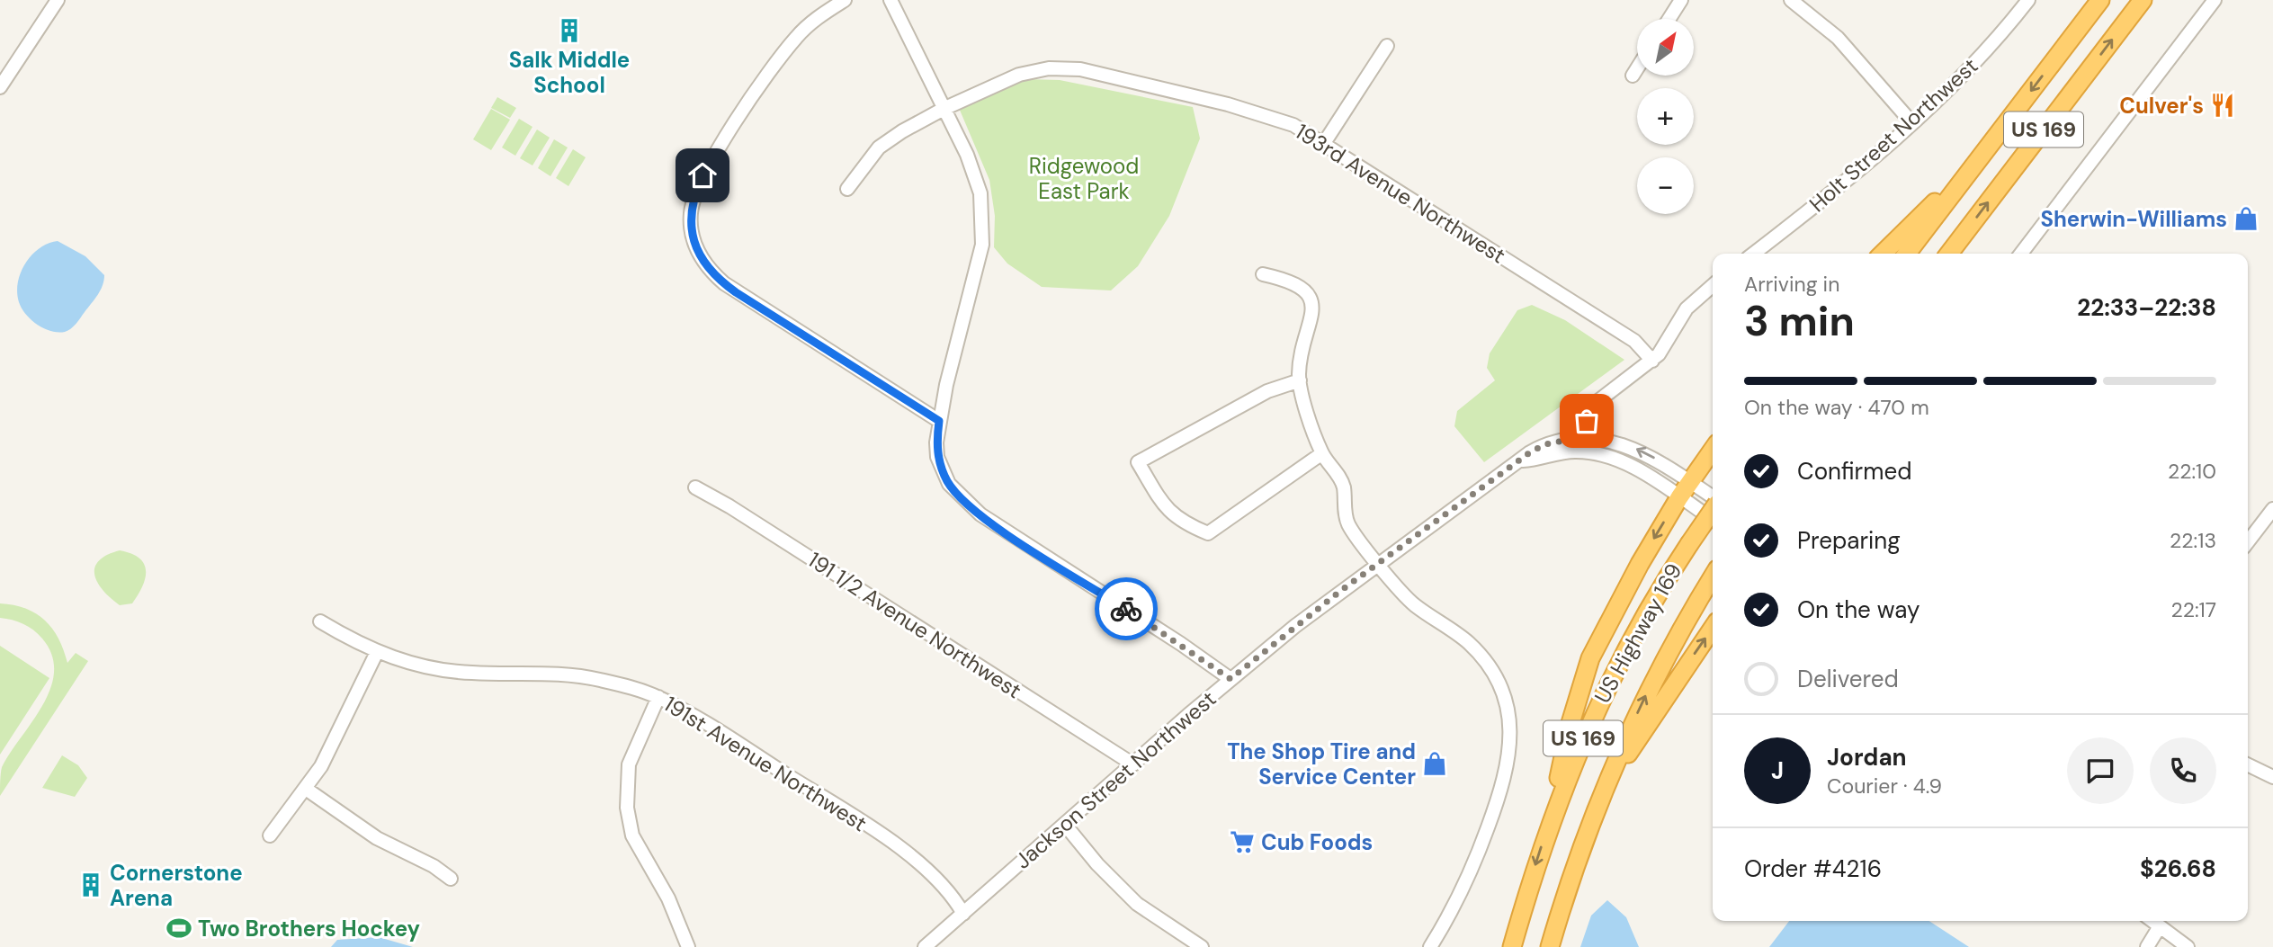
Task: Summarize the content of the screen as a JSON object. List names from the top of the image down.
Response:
{
  "streets": {
    "highway": ["US 169", "US Highway 169"],
    "street": [
      "Holt Street Northwest",
      "193rd Avenue Northwest",
      "191 1/2 Avenue Northwest",
      "191st Avenue Northwest",
      "Jackson Street Northwest"
    ]
  },
  "crossings": [
    ["191 1/2 Avenue Northwest", "Jackson Street Northwest"],
    ["191st Avenue Northwest", "Jackson Street Northwest"]
  ],
  "parks": ["Ridgewood East Park"],
  "places": {
    "building": ["Salk Middle School", "Cornerstone Arena"],
    "restaurant": ["Culver's"],
    "shop": ["Sherwin-Williams", "The Shop Tire and Service Center"],
    "supermarket": ["Cub Foods"],
    "sports": ["Two Brothers Hockey"]
  },
  "north": "top right",
  "page": {
    "map_buttons": ["+", "−"],
    "heading": ["3 min", "Arriving in", "22:33–22:38"],
    "panel": [
      "Jordan",
      "Courier · 4.9",
      "Order #4216",
      "$26.68"
    ],
    "bar": "On the way · 470 m",
    "list": [
      ["Confirmed", "22:10"],
      ["Preparing", "22:13"],
      ["On the way", "22:17"],
      "Delivered"
    ],
    "round": "J"
  }
}
